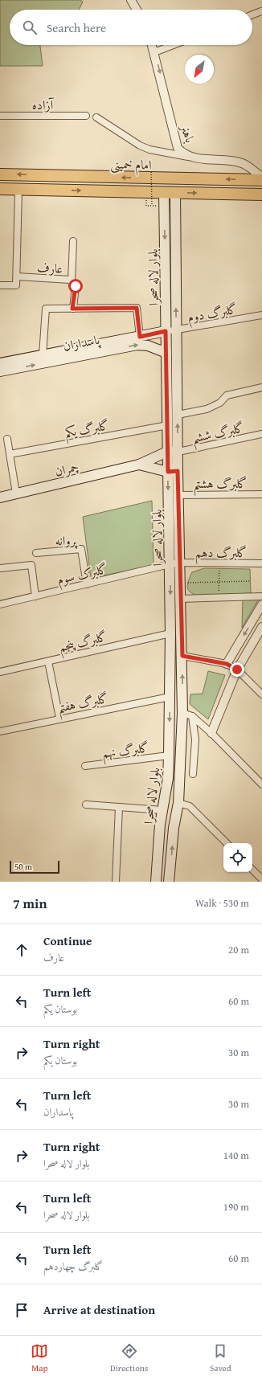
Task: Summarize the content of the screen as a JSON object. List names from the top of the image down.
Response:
{
  "streets": {
    "highway": ["امام خمینی"],
    "main road": ["بلوار لاله صحرا", "پاسداران", "چمران"],
    "street": [
      "آزاده",
      "باهنر",
      "عارف",
      "گلبرگ دوم",
      "گلبرگ یکم",
      "گلبرگ ششم",
      "گلبرگ هشتم",
      "پروانه",
      "گلبرگ دهم",
      "گلبرک سوم",
      "گلبرگ پنجم",
      "گلبرگ هفتم",
      "گلبرگ نهم"
    ]
  },
  "crossings": [
    ["بلوار لاله صحرا", "گلبرگ دوم"],
    ["بلوار لاله صحرا", "پاسداران"],
    ["بلوار لاله صحرا", "گلبرگ یکم"],
    ["بلوار لاله صحرا", "گلبرگ ششم"],
    ["بلوار لاله صحرا", "چمران"],
    ["بلوار لاله صحرا", "گلبرگ هشتم"],
    ["بلوار لاله صحرا", "گلبرگ دهم"],
    ["بلوار لاله صحرا", "گلبرک سوم"],
    ["بلوار لاله صحرا", "گلبرگ پنجم"],
    ["بلوار لاله صحرا", "گلبرگ هفتم"],
    ["بلوار لاله صحرا", "گلبرگ نهم"],
    ["گلبرگ دوم", "پاسداران"],
    ["گلبرگ ششم", "چمران"],
    ["پروانه", "گلبرک سوم"],
    ["گلبرگ دهم", "گلبرک سوم"]
  ],
  "one_way": ["باهنر"],
  "scale_bar": "50 m",
  "north": "bottom left",
  "page": {
    "search": "Search here",
    "scale": "50 m",
    "heading": ["7 min", "Walk · 530 m"],
    "list": [
      ["Continue", "عارف", "20 m"],
      ["Turn left", "بوستان یکم", "60 m"],
      ["Turn right", "بوستان یکم", "30 m"],
      ["Turn left", "پاسداران", "30 m"],
      ["Turn right", "بلوار لاله صحرا", "140 m"],
      ["Turn left", "بلوار لاله صحرا", "190 m"],
      ["Turn left", "گلبرگ چهاردهم", "60 m"],
      "Arrive at destination"
    ],
    "nav": ["Map", "Directions", "Saved"]
  }
}
